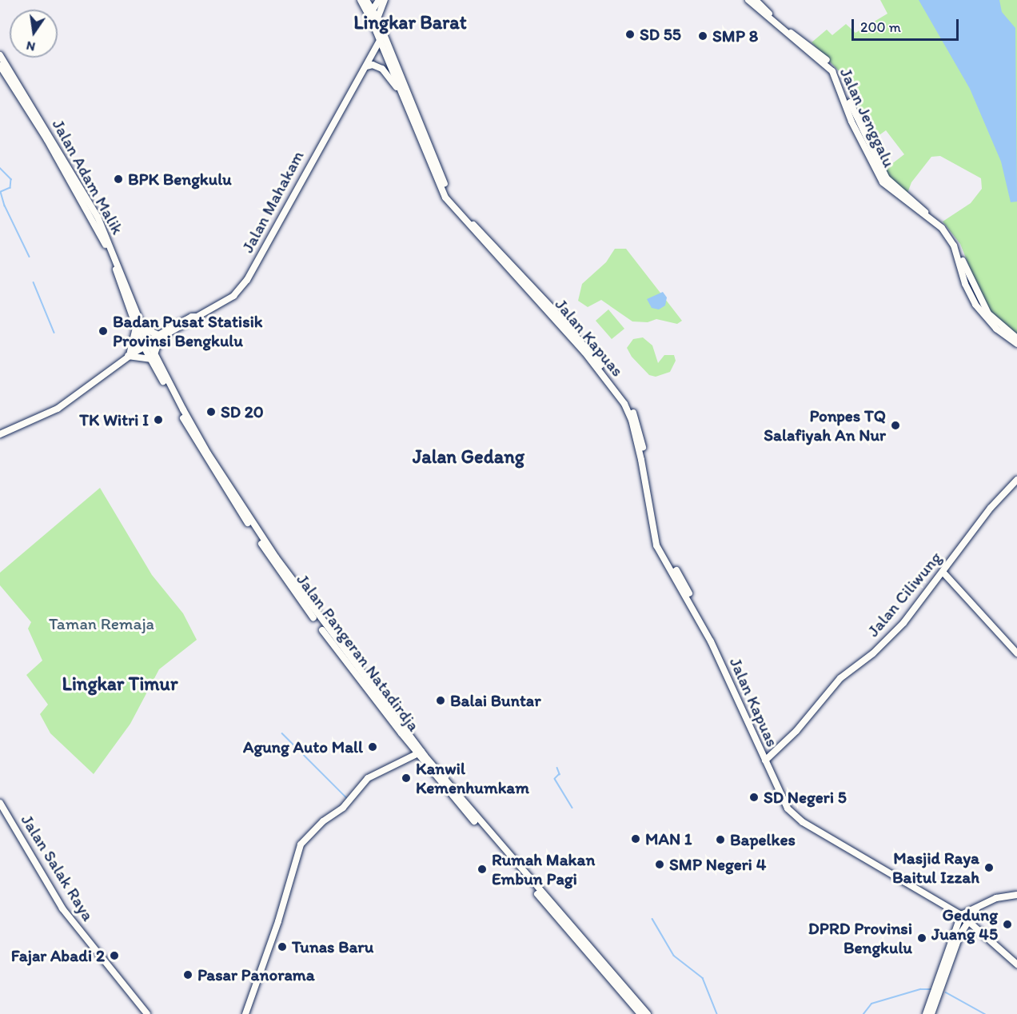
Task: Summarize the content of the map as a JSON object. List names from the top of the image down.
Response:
{
  "streets": {
    "main road": [
      "Jalan Jenggalu",
      "Jalan Adam Malik",
      "Jalan Pangeran Natadirdja",
      "Jalan Salak Raya"
    ],
    "street": ["Jalan Mahakam", "Jalan Kapuas", "Jalan Ciliwung"]
  },
  "crossings": [
    ["Jalan Adam Malik", "Jalan Mahakam"],
    ["Jalan Adam Malik", "Jalan Pangeran Natadirdja"],
    ["Jalan Mahakam", "Jalan Kapuas"],
    ["Jalan Mahakam", "Jalan Pangeran Natadirdja"],
    ["Jalan Kapuas", "Jalan Ciliwung"]
  ],
  "districts": ["Lingkar Barat", "Jalan Gedang", "Lingkar Timur"],
  "parks": ["Taman Remaja"],
  "places": [
    "SD 55",
    "SMP 8",
    "BPK Bengkulu",
    "Badan Pusat Statisik Provinsi Bengkulu",
    "SD 20",
    "TK Witri I",
    "Ponpes TQ Salafiyah An Nur",
    "Balai Buntar",
    "Agung Auto Mall",
    "Kanwil Kemenhumkam",
    "SD Negeri 5",
    "MAN 1",
    "Bapelkes",
    "SMP Negeri 4",
    "Masjid Raya Baitul Izzah",
    "Rumah Makan Embun Pagi",
    "Gedung Juang 45",
    "DPRD Provinsi Bengkulu",
    "Tunas Baru",
    "Fajar Abadi 2",
    "Pasar Panorama"
  ],
  "scale_bar": "200 m",
  "north": "bottom"
}
